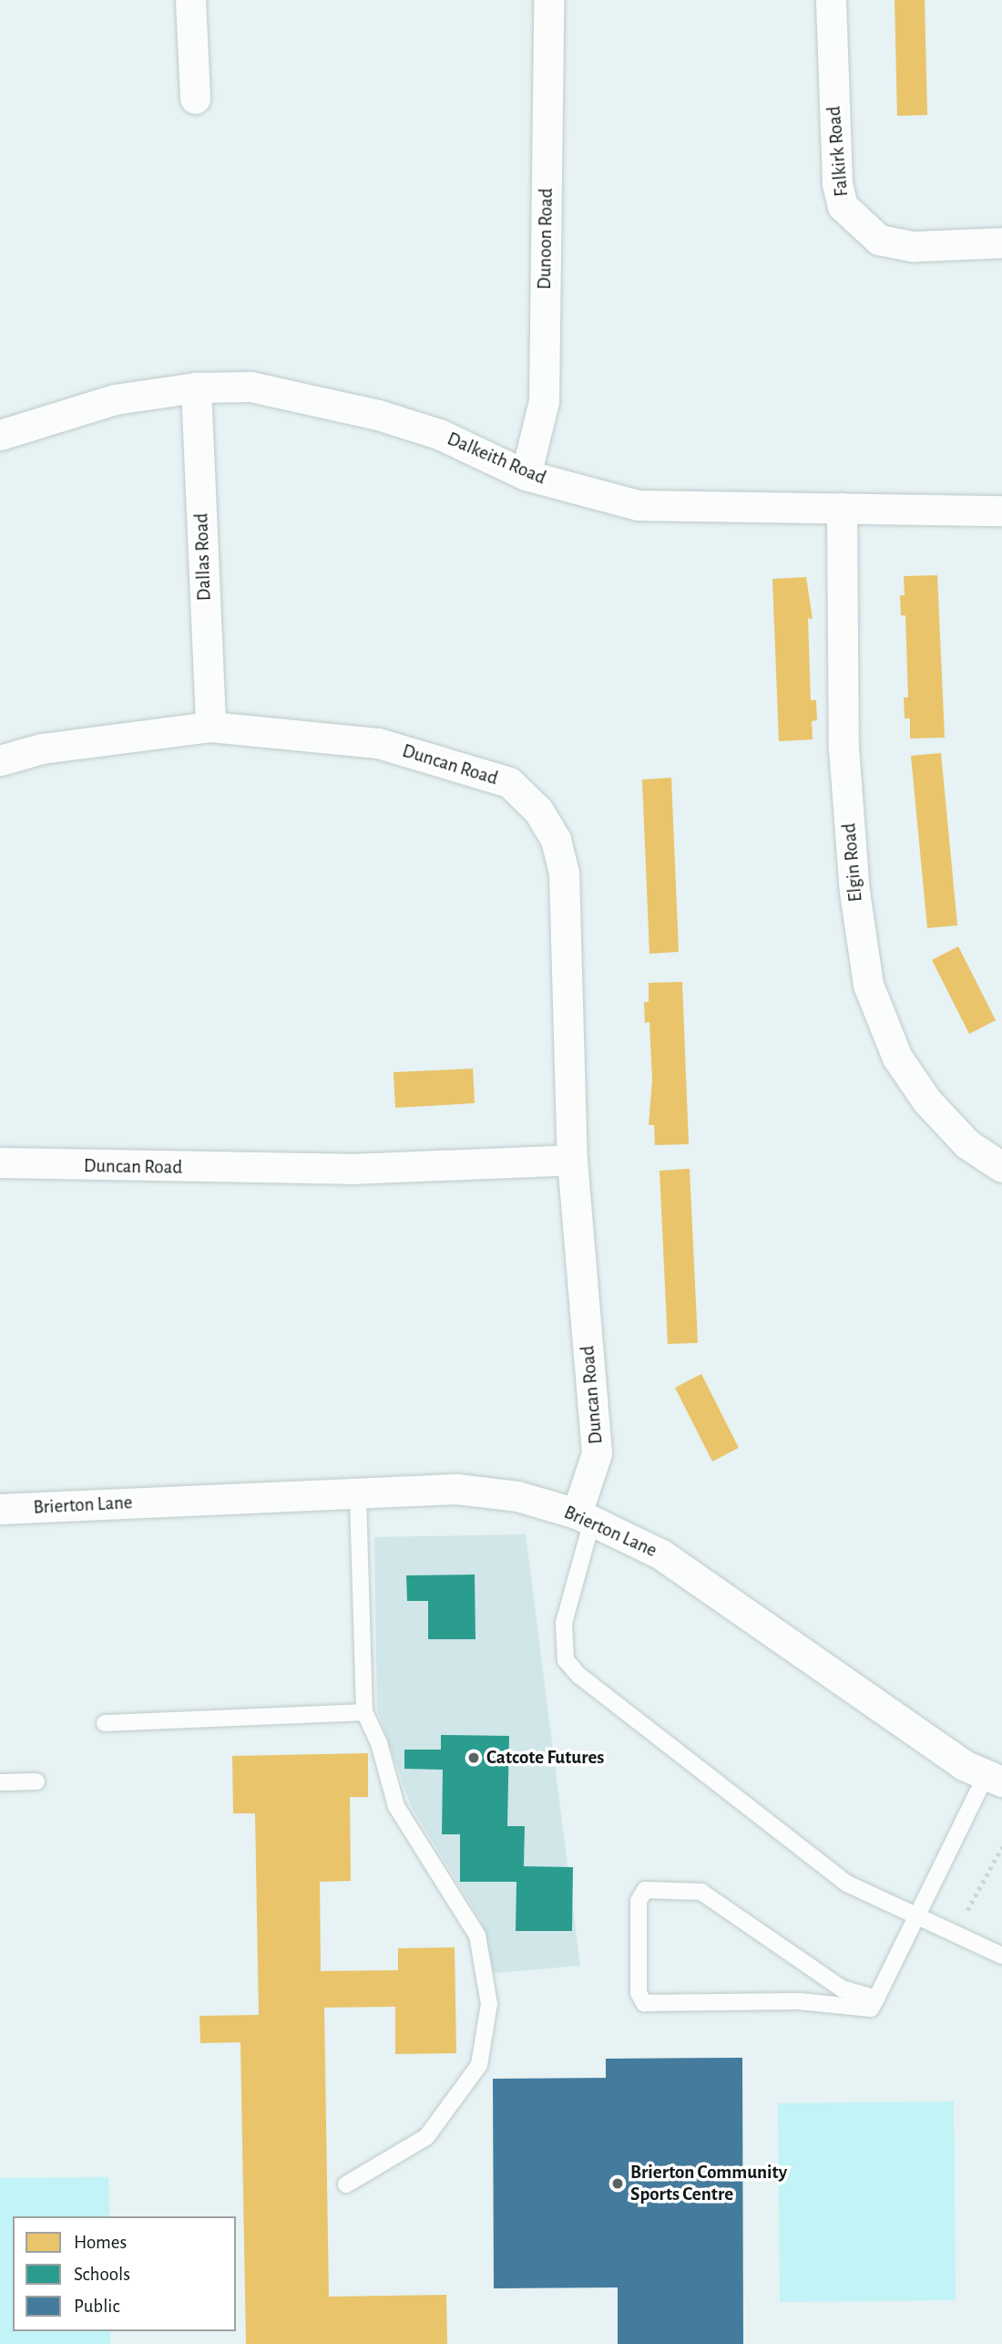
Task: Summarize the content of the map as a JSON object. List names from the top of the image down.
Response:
{
  "streets": {
    "street": [
      "Falkirk Road",
      "Dunoon Road",
      "Dalkeith Road",
      "Dallas Road",
      "Duncan Road",
      "Elgin Road",
      "Brierton Lane"
    ]
  },
  "crossings": [
    ["Dunoon Road", "Dalkeith Road"],
    ["Dalkeith Road", "Dallas Road"],
    ["Dalkeith Road", "Elgin Road"],
    ["Dallas Road", "Duncan Road"],
    ["Duncan Road", "Brierton Lane"]
  ],
  "places": ["Catcote Futures", "Brierton Community Sports Centre"],
  "legend": ["Homes", "Schools", "Public"]
}
